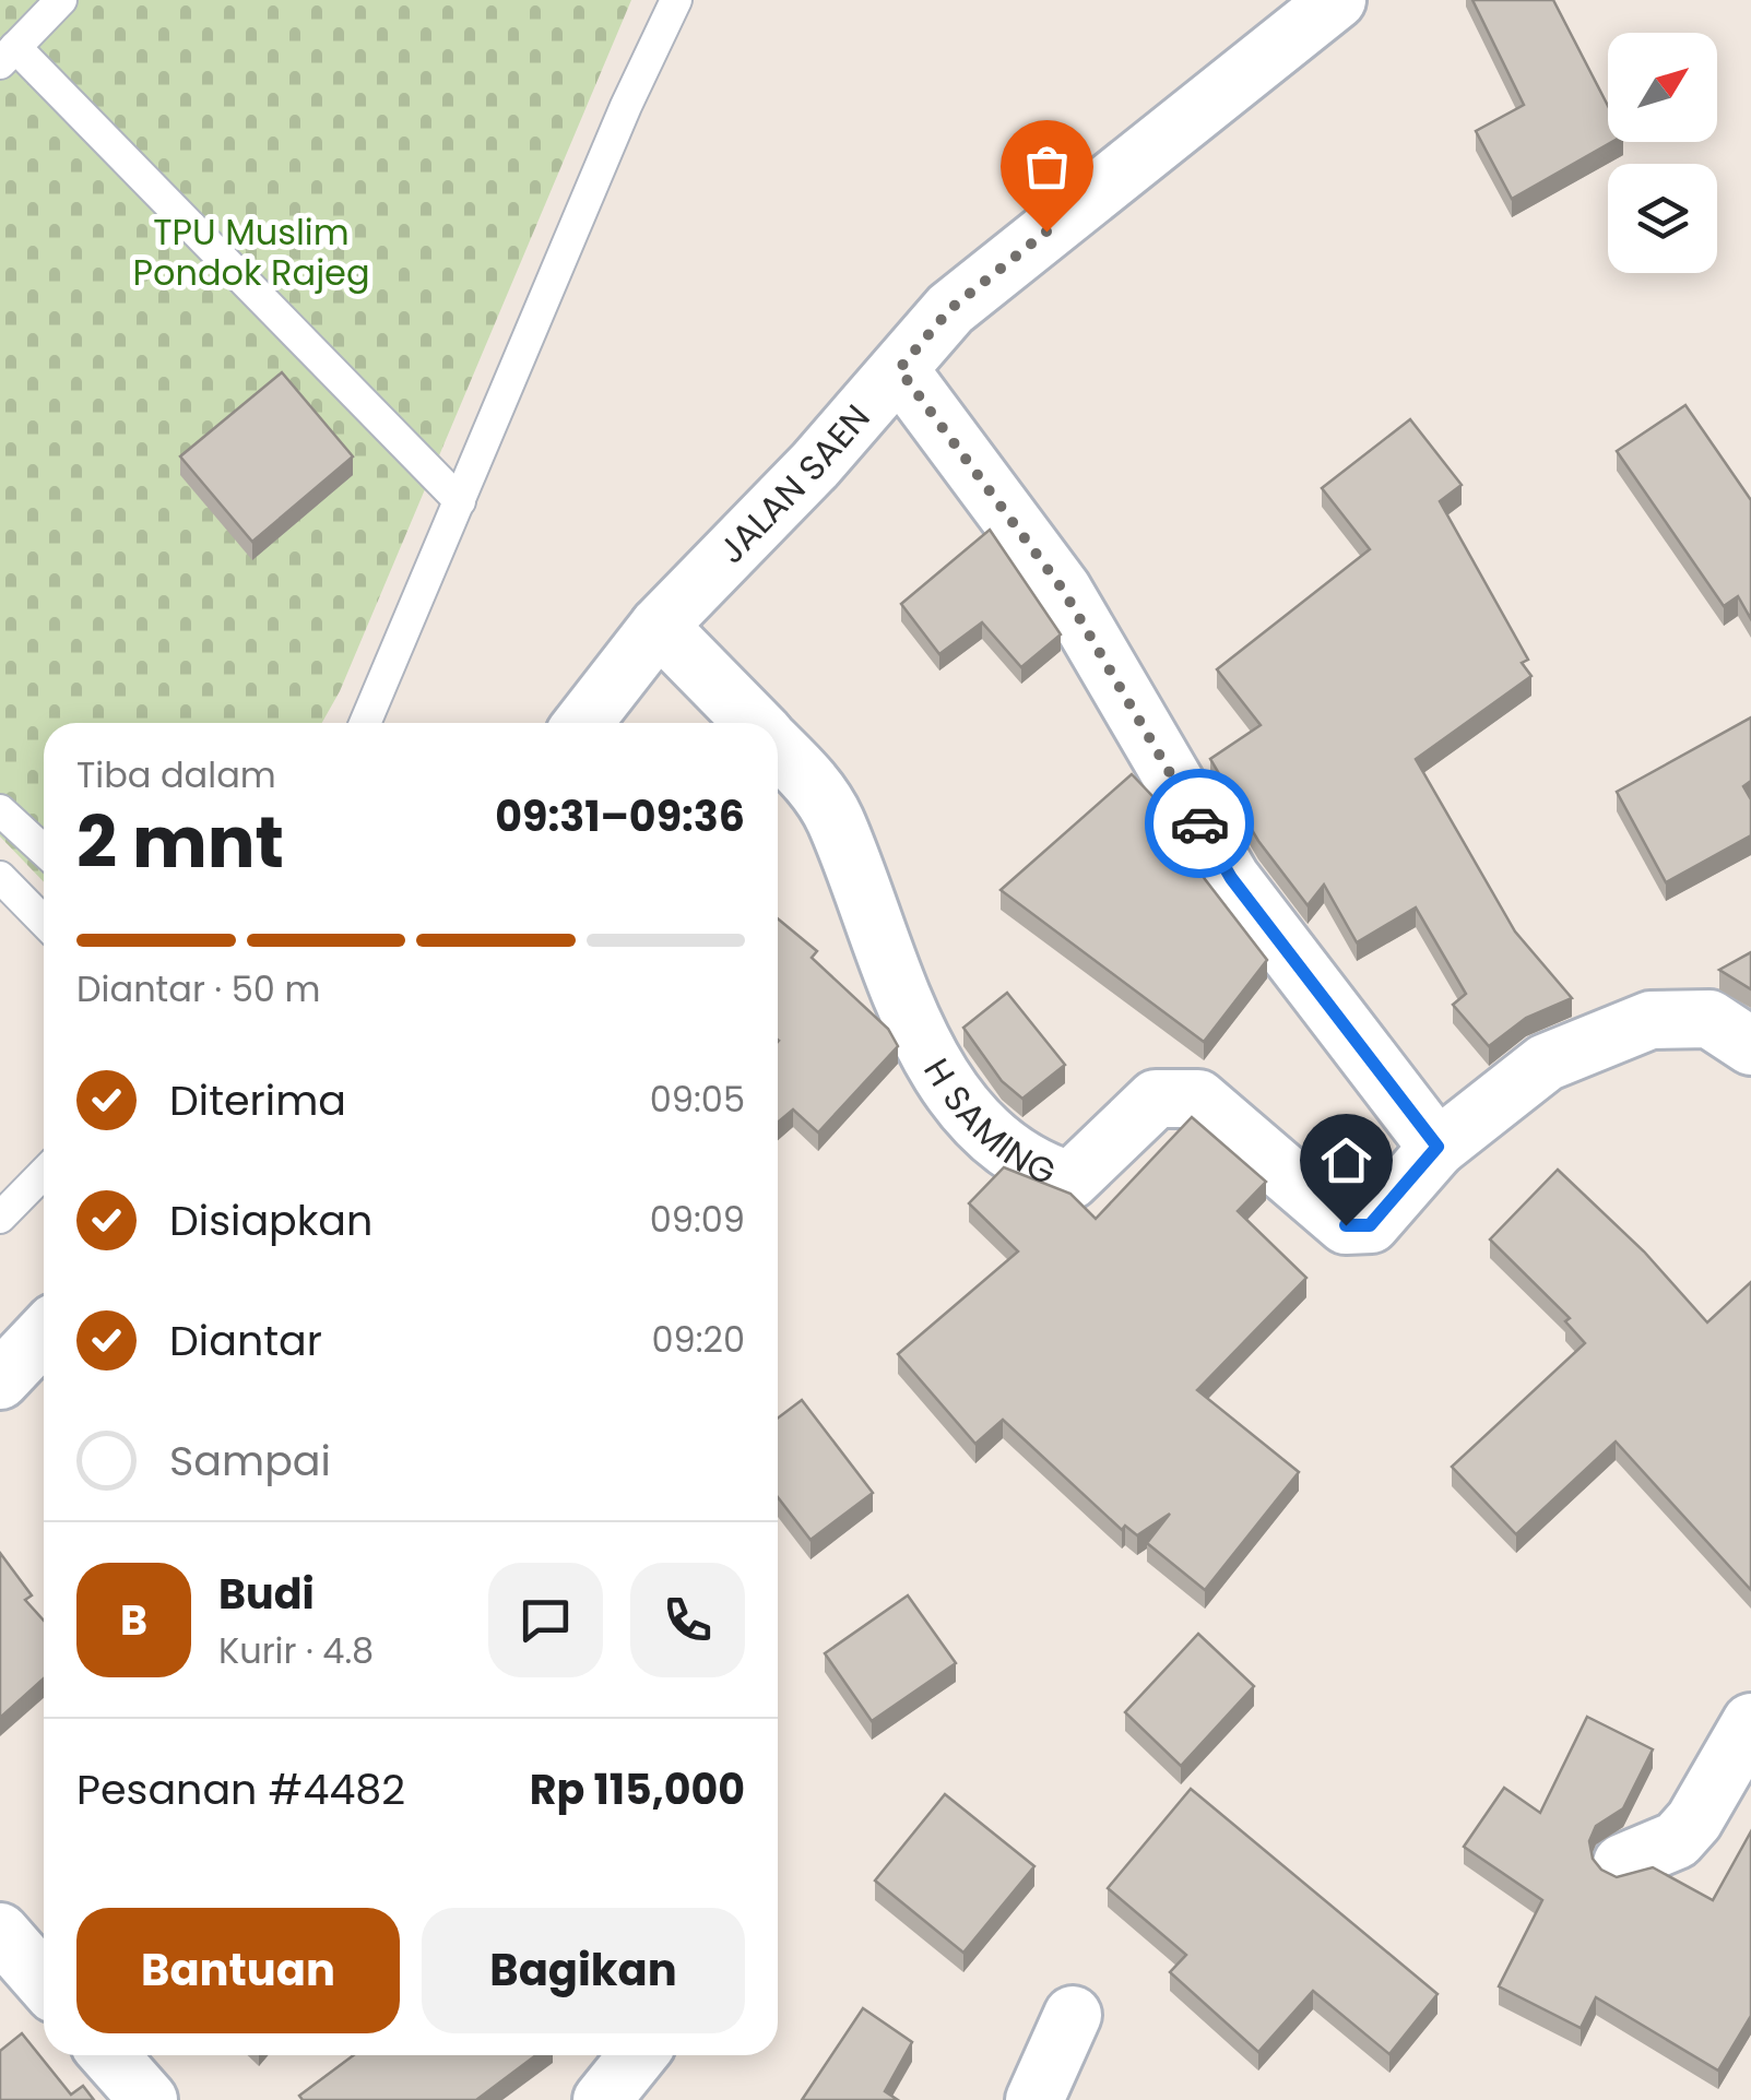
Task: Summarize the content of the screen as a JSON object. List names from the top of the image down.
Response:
{
  "streets": {
    "street": ["JALAN SAEN", "H SAMING"]
  },
  "crossings": [
    ["JALAN SAEN", "H SAMING"]
  ],
  "parks": ["TPU Muslim Pondok Rajeg"],
  "north": "top right",
  "page": {
    "heading": ["2 mnt", "Tiba dalam", "09:31–09:36"],
    "panel": [
      "Budi",
      "Kurir · 4.8",
      "Pesanan #4482",
      "Rp 115,000"
    ],
    "bar": "Diantar · 50 m",
    "list": [
      ["Diterima", "09:05"],
      ["Disiapkan", "09:09"],
      ["Diantar", "09:20"],
      "Sampai"
    ],
    "round": "B",
    "buttons": ["Bantuan", "Bagikan"]
  }
}
